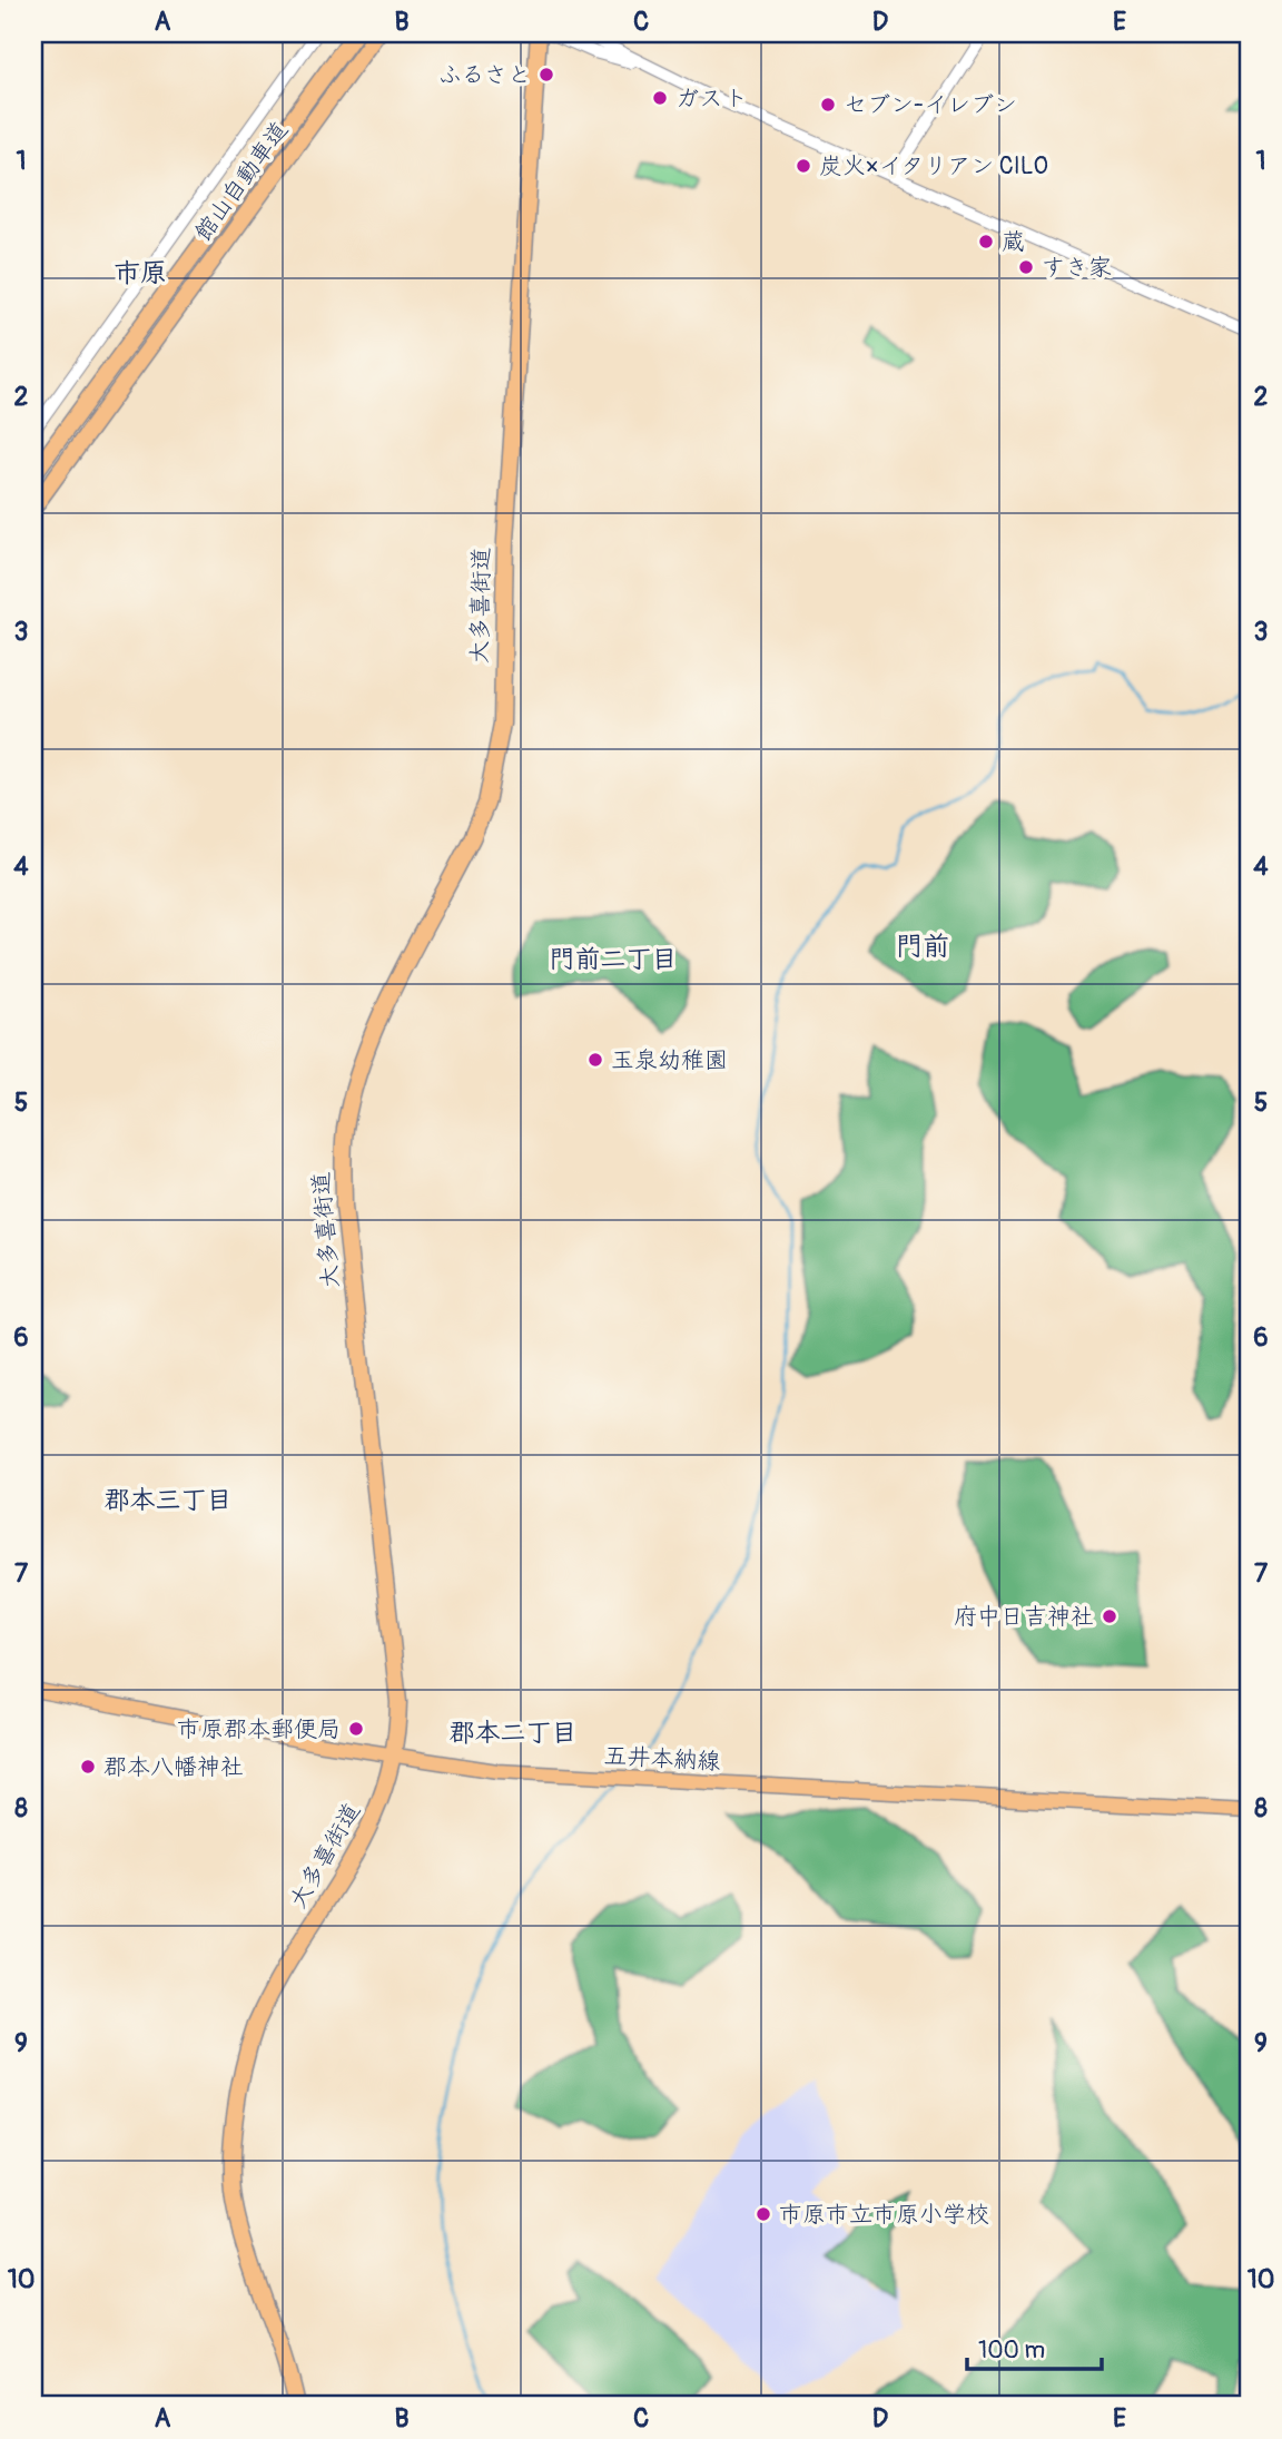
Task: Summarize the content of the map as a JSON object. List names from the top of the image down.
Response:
{
  "streets": {
    "highway": ["館山自動車道", "大多喜街道"],
    "main road": ["五井本納線"]
  },
  "crossings": [
    ["大多喜街道", "五井本納線"]
  ],
  "districts": [
    "市原",
    "門前",
    "門前二丁目",
    "郡本三丁目",
    "郡本二丁目"
  ],
  "places": [
    "ふるさと",
    "ガスト",
    "セブン-イレブン",
    "炭火×イタリアン CILO",
    "蔵",
    "すき家",
    "玉泉幼稚園",
    "府中日吉神社",
    "市原郡本郵便局",
    "郡本八幡神社",
    "市原市立市原小学校"
  ],
  "scale_bar": "100 m",
  "grid": {
    "columns": [
      "A",
      "B",
      "C",
      "D",
      "E"
    ],
    "rows": [
      "1",
      "2",
      "3",
      "4",
      "5",
      "6",
      "7",
      "8",
      "9",
      "10"
    ]
  }
}
